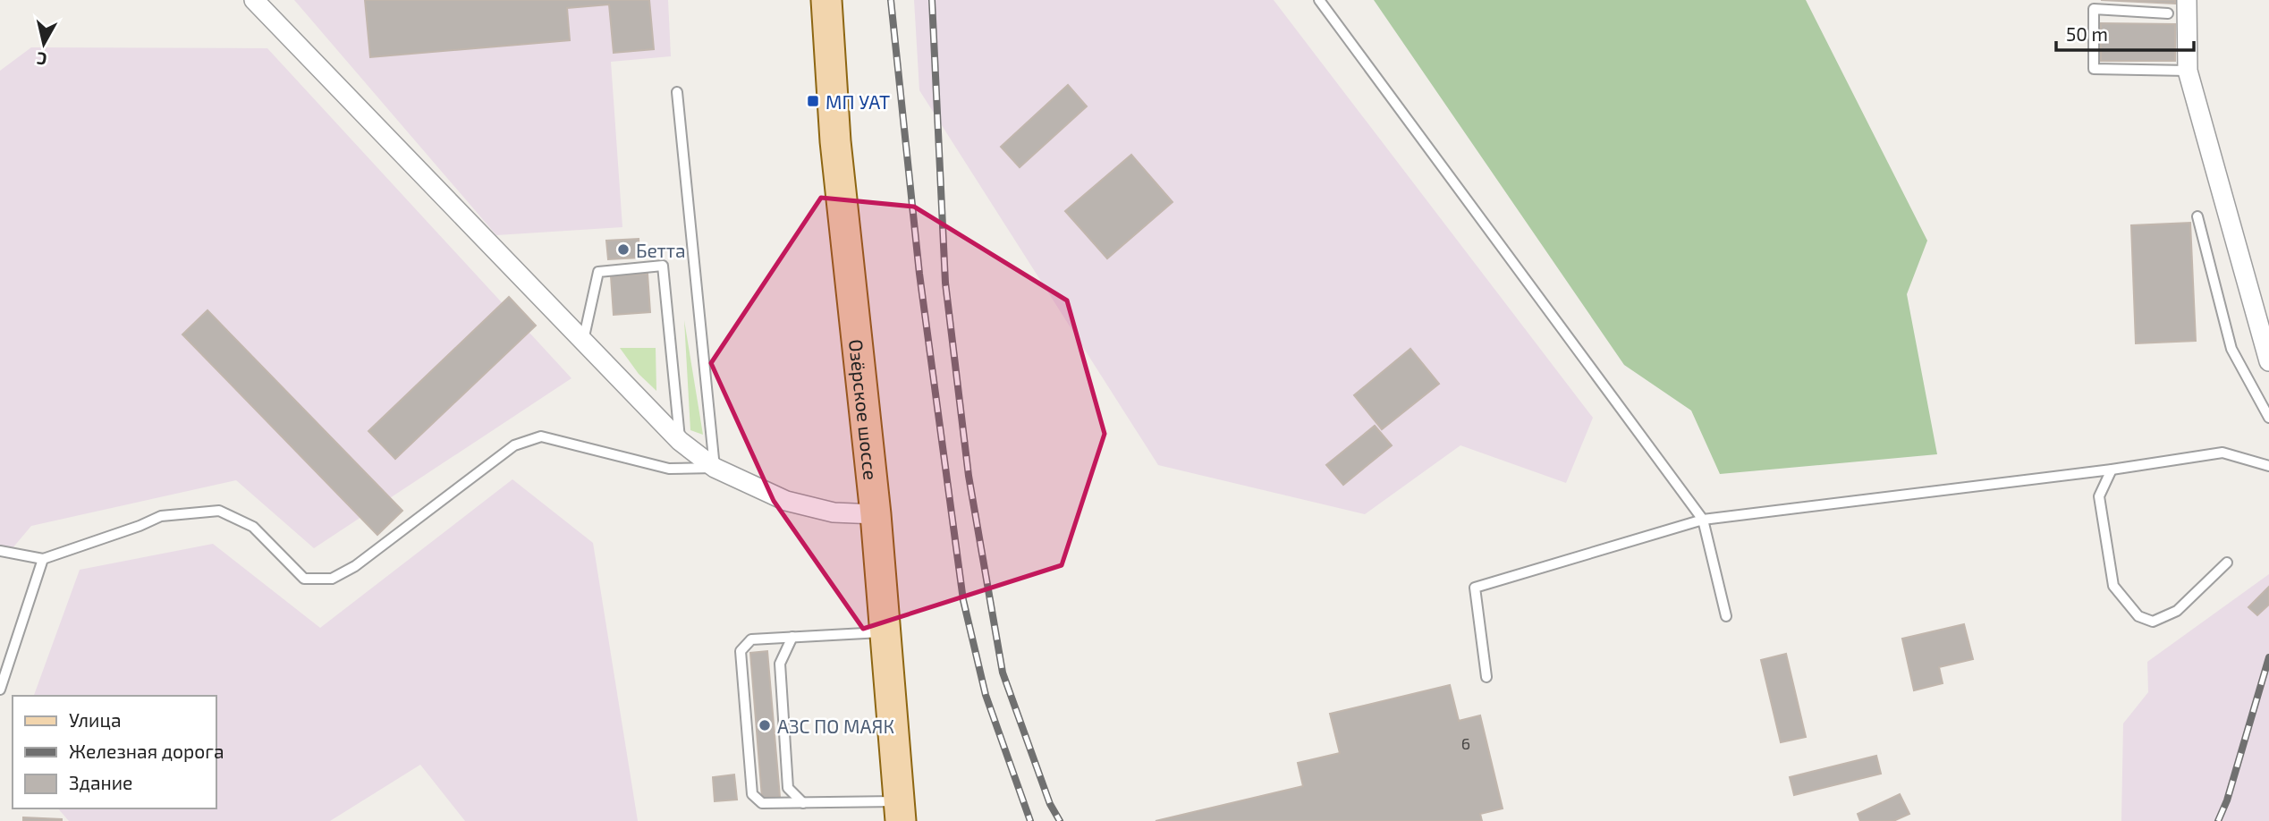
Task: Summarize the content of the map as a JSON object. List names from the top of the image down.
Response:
{
  "streets": {
    "main road": ["Озёрское шоссе"]
  },
  "places": {
    "transit": ["МП УАТ"],
    "other": ["Бетта", "АЗС ПО МАЯК"]
  },
  "house_numbers": ["6"],
  "legend": ["Улица", "Железная дорога", "Здание"],
  "scale_bar": "50 m",
  "north": "bottom"
}
